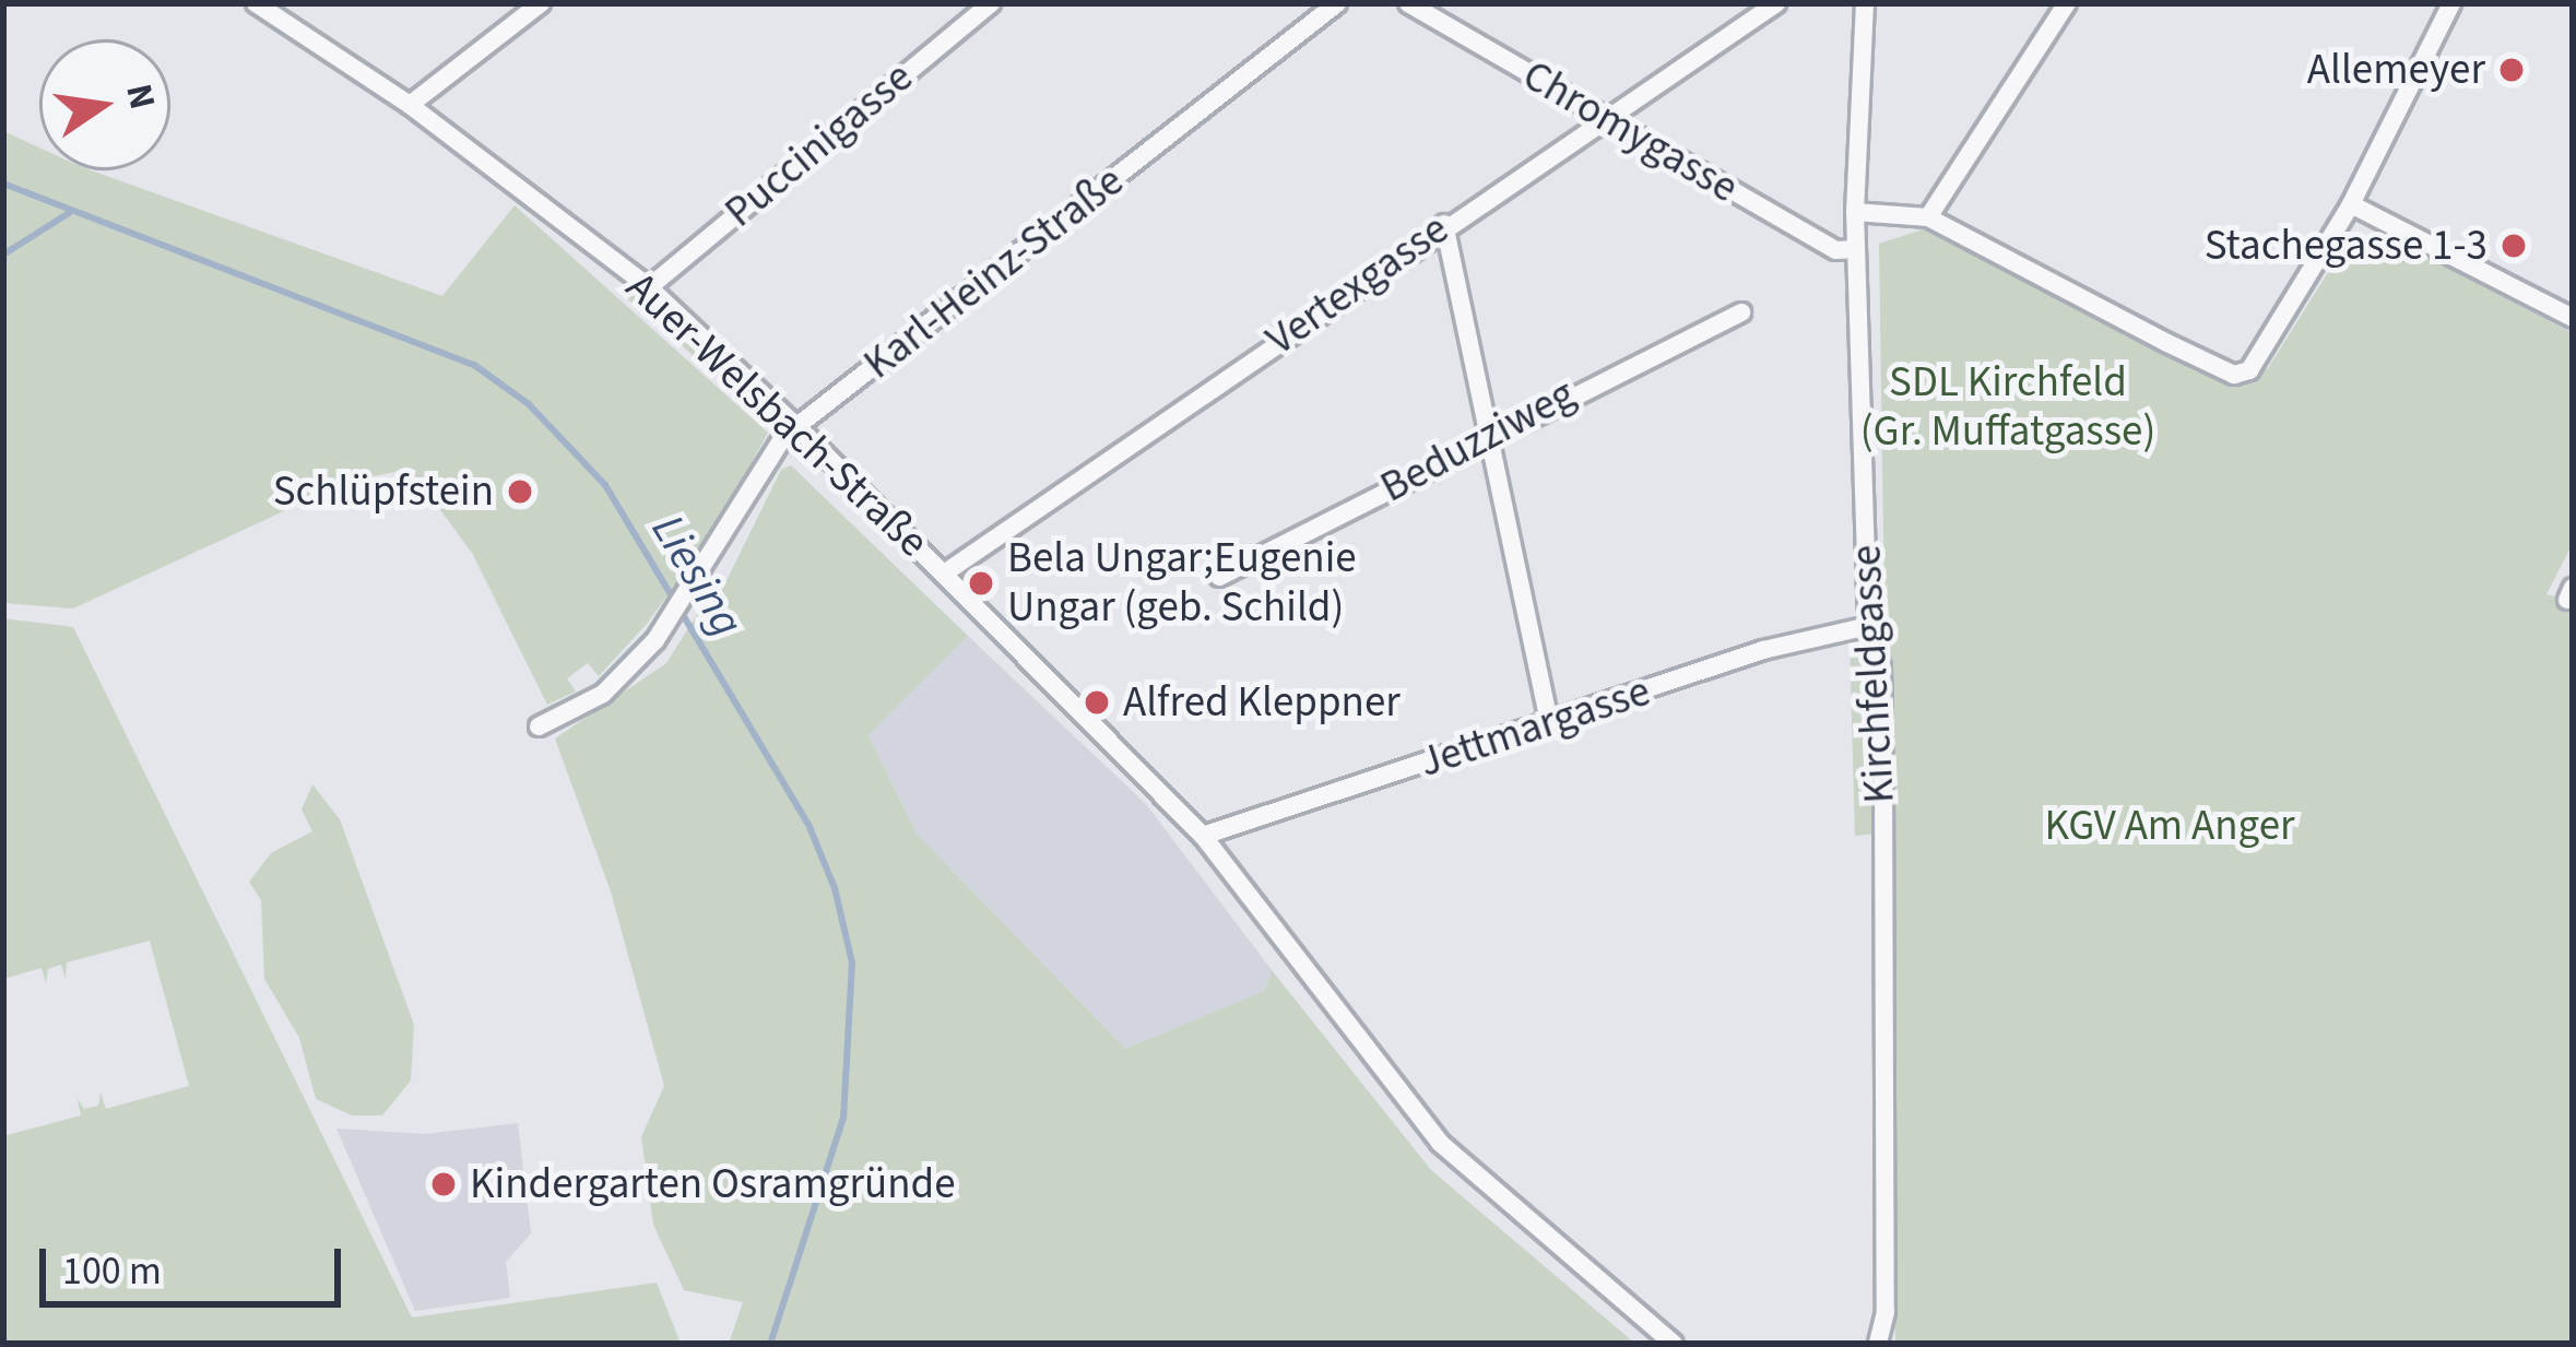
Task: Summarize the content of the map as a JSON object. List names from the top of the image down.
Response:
{
  "streets": {
    "street": [
      "Chromygasse",
      "Puccinigasse",
      "Karl-Heinz-Straße",
      "Vertexgasse",
      "Auer-Welsbach-Straße",
      "Beduzziweg",
      "Kirchfeldgasse",
      "Jettmargasse"
    ]
  },
  "crossings": [
    ["Chromygasse", "Vertexgasse"],
    ["Chromygasse", "Kirchfeldgasse"],
    ["Puccinigasse", "Auer-Welsbach-Straße"],
    ["Karl-Heinz-Straße", "Auer-Welsbach-Straße"],
    ["Vertexgasse", "Auer-Welsbach-Straße"],
    ["Auer-Welsbach-Straße", "Jettmargasse"],
    ["Kirchfeldgasse", "Jettmargasse"]
  ],
  "water": ["Liesing"],
  "parks": ["SDL Kirchfeld (Gr. Muffatgasse)", "KGV Am Anger"],
  "places": [
    "Allemeyer",
    "Stachegasse 1-3",
    "Schlüpfstein",
    "Bela Ungar;Eugenie Ungar (geb. Schild)",
    "Alfred Kleppner",
    "Kindergarten Osramgründe"
  ],
  "scale_bar": "100 m",
  "north": "right"
}
